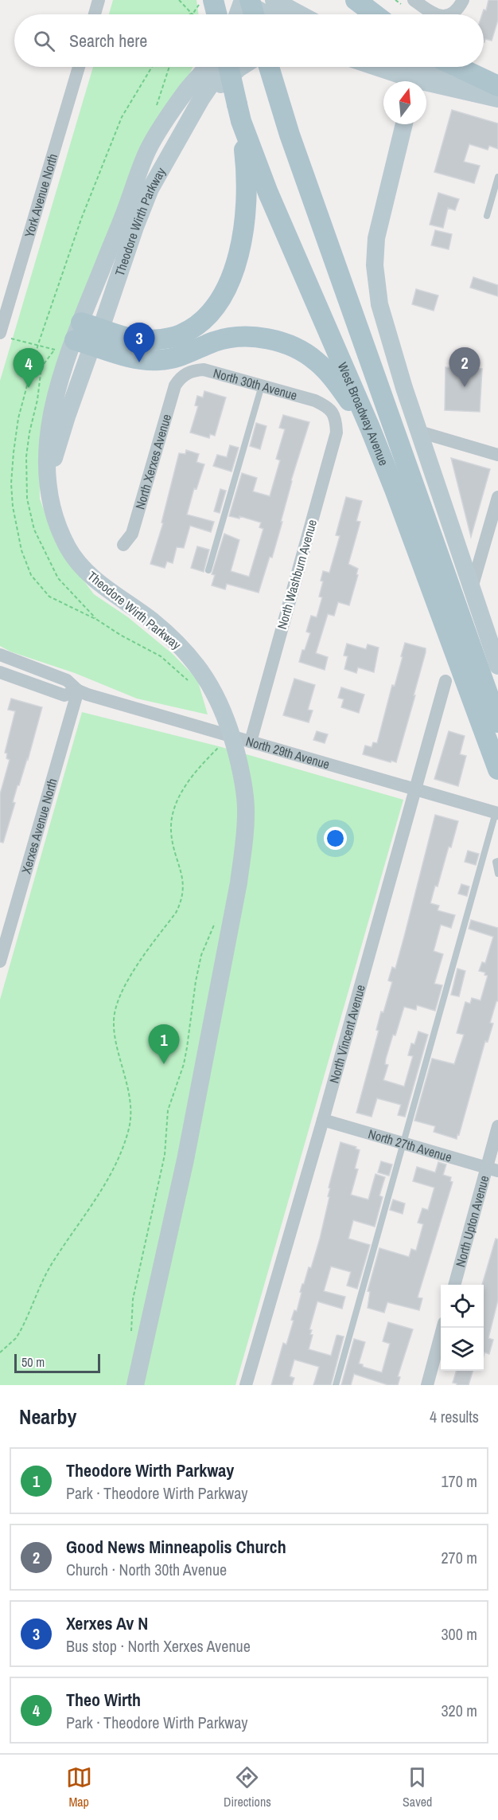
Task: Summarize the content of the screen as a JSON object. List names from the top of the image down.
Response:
{
  "streets": {
    "main road": ["West Broadway Avenue"],
    "street": [
      "York Avenue North",
      "Theodore Wirth Parkway",
      "North 30th Avenue",
      "North Xerxes Avenue",
      "North Washburn Avenue",
      "North 29th Avenue",
      "Xerxes Avenue North",
      "North Vincent Avenue",
      "North 27th Avenue",
      "North Upton Avenue"
    ]
  },
  "crossings": [
    ["Theodore Wirth Parkway", "North 29th Avenue"],
    ["North 30th Avenue", "North Xerxes Avenue"],
    ["North 30th Avenue", "North Washburn Avenue"],
    ["North Washburn Avenue", "North 29th Avenue"],
    ["North 29th Avenue", "Xerxes Avenue North"],
    ["North 29th Avenue", "North Vincent Avenue"],
    ["North Vincent Avenue", "North 27th Avenue"],
    ["North 27th Avenue", "North Upton Avenue"]
  ],
  "scale_bar": "50 m",
  "north": "top",
  "page": {
    "search": "Search here",
    "pins": [
      "3",
      "2",
      "4",
      "1"
    ],
    "scale": "50 m",
    "heading": ["Nearby", "4 results"],
    "list": [
      {
        "mark": "1",
        "name": "Theodore Wirth Parkway",
        "note": "Park · Theodore Wirth Parkway",
        "value": "170 m"
      },
      {
        "mark": "2",
        "name": "Good News Minneapolis Church",
        "note": "Church · North 30th Avenue",
        "value": "270 m"
      },
      {
        "mark": "3",
        "name": "Xerxes Av N",
        "note": "Bus stop · North Xerxes Avenue",
        "value": "300 m"
      },
      {
        "mark": "4",
        "name": "Theo Wirth",
        "note": "Park · Theodore Wirth Parkway",
        "value": "320 m"
      }
    ],
    "nav": ["Map", "Directions", "Saved"]
  }
}
